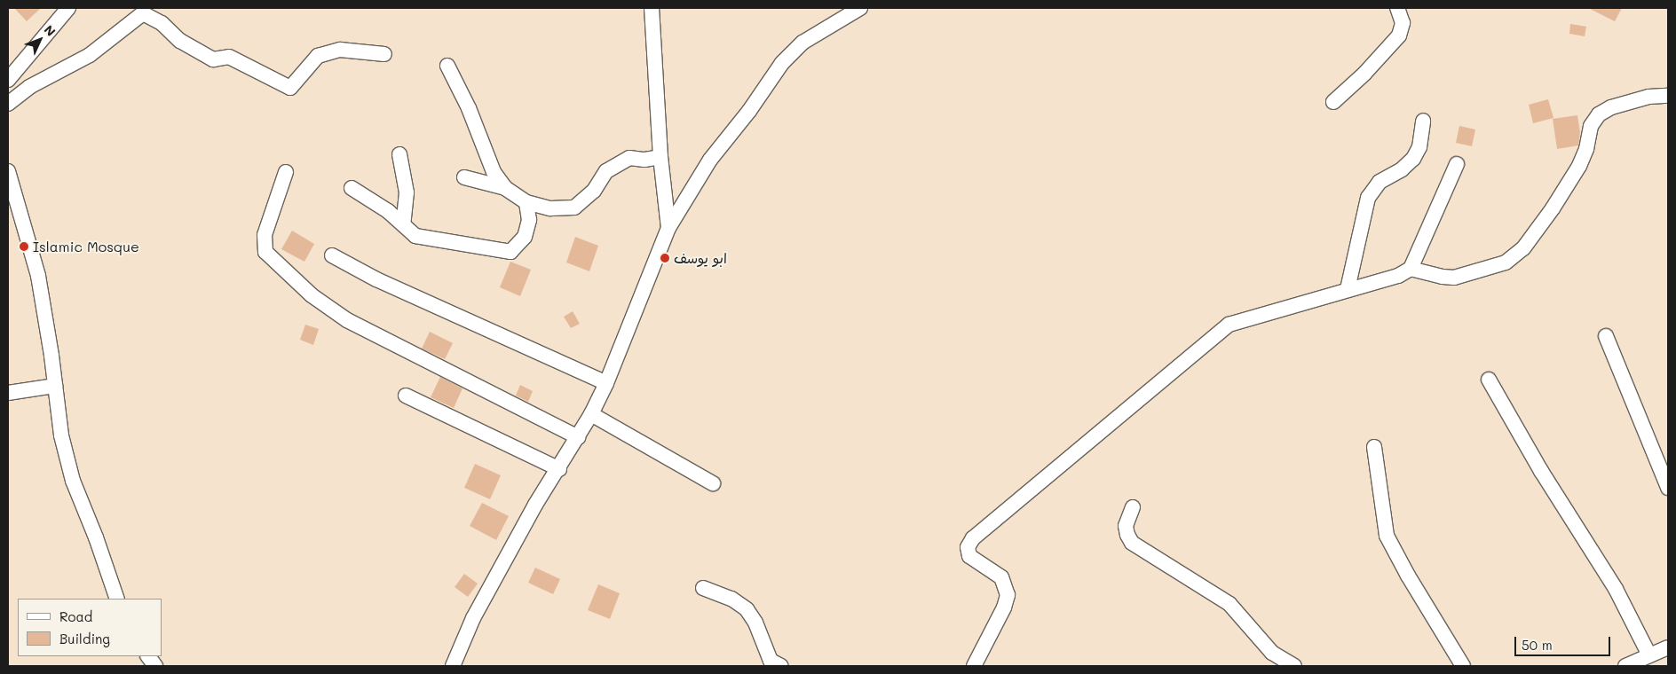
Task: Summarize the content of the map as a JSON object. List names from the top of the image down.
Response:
{
  "places": ["Islamic Mosque", "ابو يوسف"],
  "legend": ["Road", "Building"],
  "scale_bar": "50 m",
  "north": "top right"
}
